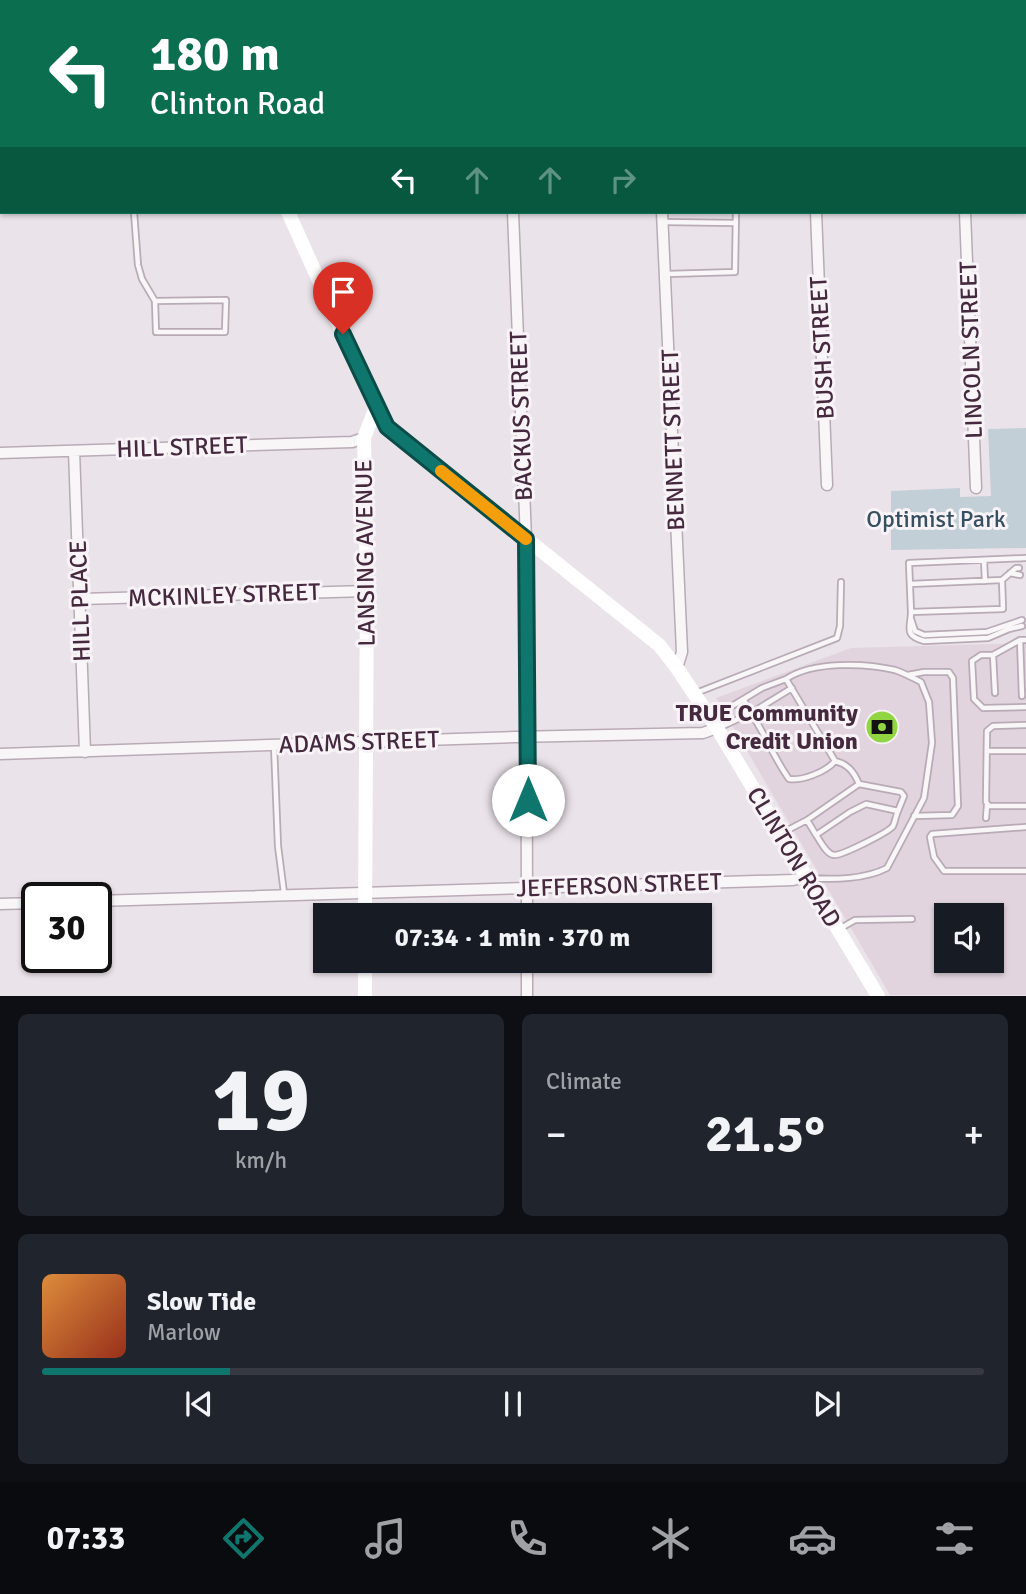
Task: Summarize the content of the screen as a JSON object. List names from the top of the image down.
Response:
{
  "streets": {
    "main road": ["LANSING AVENUE", "CLINTON ROAD"],
    "street": [
      "BUSH STREET",
      "LINCOLN STREET",
      "BACKUS STREET",
      "BENNETT STREET",
      "HILL STREET",
      "MCKINLEY STREET",
      "HILL PLACE",
      "ADAMS STREET",
      "JEFFERSON STREET"
    ]
  },
  "crossings": [
    ["BACKUS STREET", "ADAMS STREET"],
    ["BACKUS STREET", "CLINTON ROAD"],
    ["BACKUS STREET", "JEFFERSON STREET"],
    ["BENNETT STREET", "CLINTON ROAD"],
    ["HILL STREET", "LANSING AVENUE"],
    ["HILL STREET", "HILL PLACE"],
    ["LANSING AVENUE", "MCKINLEY STREET"],
    ["LANSING AVENUE", "ADAMS STREET"],
    ["LANSING AVENUE", "CLINTON ROAD"],
    ["LANSING AVENUE", "JEFFERSON STREET"],
    ["MCKINLEY STREET", "HILL PLACE"],
    ["HILL PLACE", "ADAMS STREET"],
    ["ADAMS STREET", "CLINTON ROAD"],
    ["CLINTON ROAD", "JEFFERSON STREET"]
  ],
  "parks": ["Optimist Park"],
  "places": {
    "bank": ["TRUE Community Credit Union"]
  },
  "page": {
    "turn": ["180 m", "Clinton Road"],
    "limit": "30",
    "trip": "07:34 · 1 min · 370 m",
    "tile": [
      ["19", "km/h"],
      "Climate"
    ],
    "heat": ["−", "21.5°", "+"],
    "song": ["Slow Tide", "Marlow"],
    "tabs": "07:33"
  }
}
